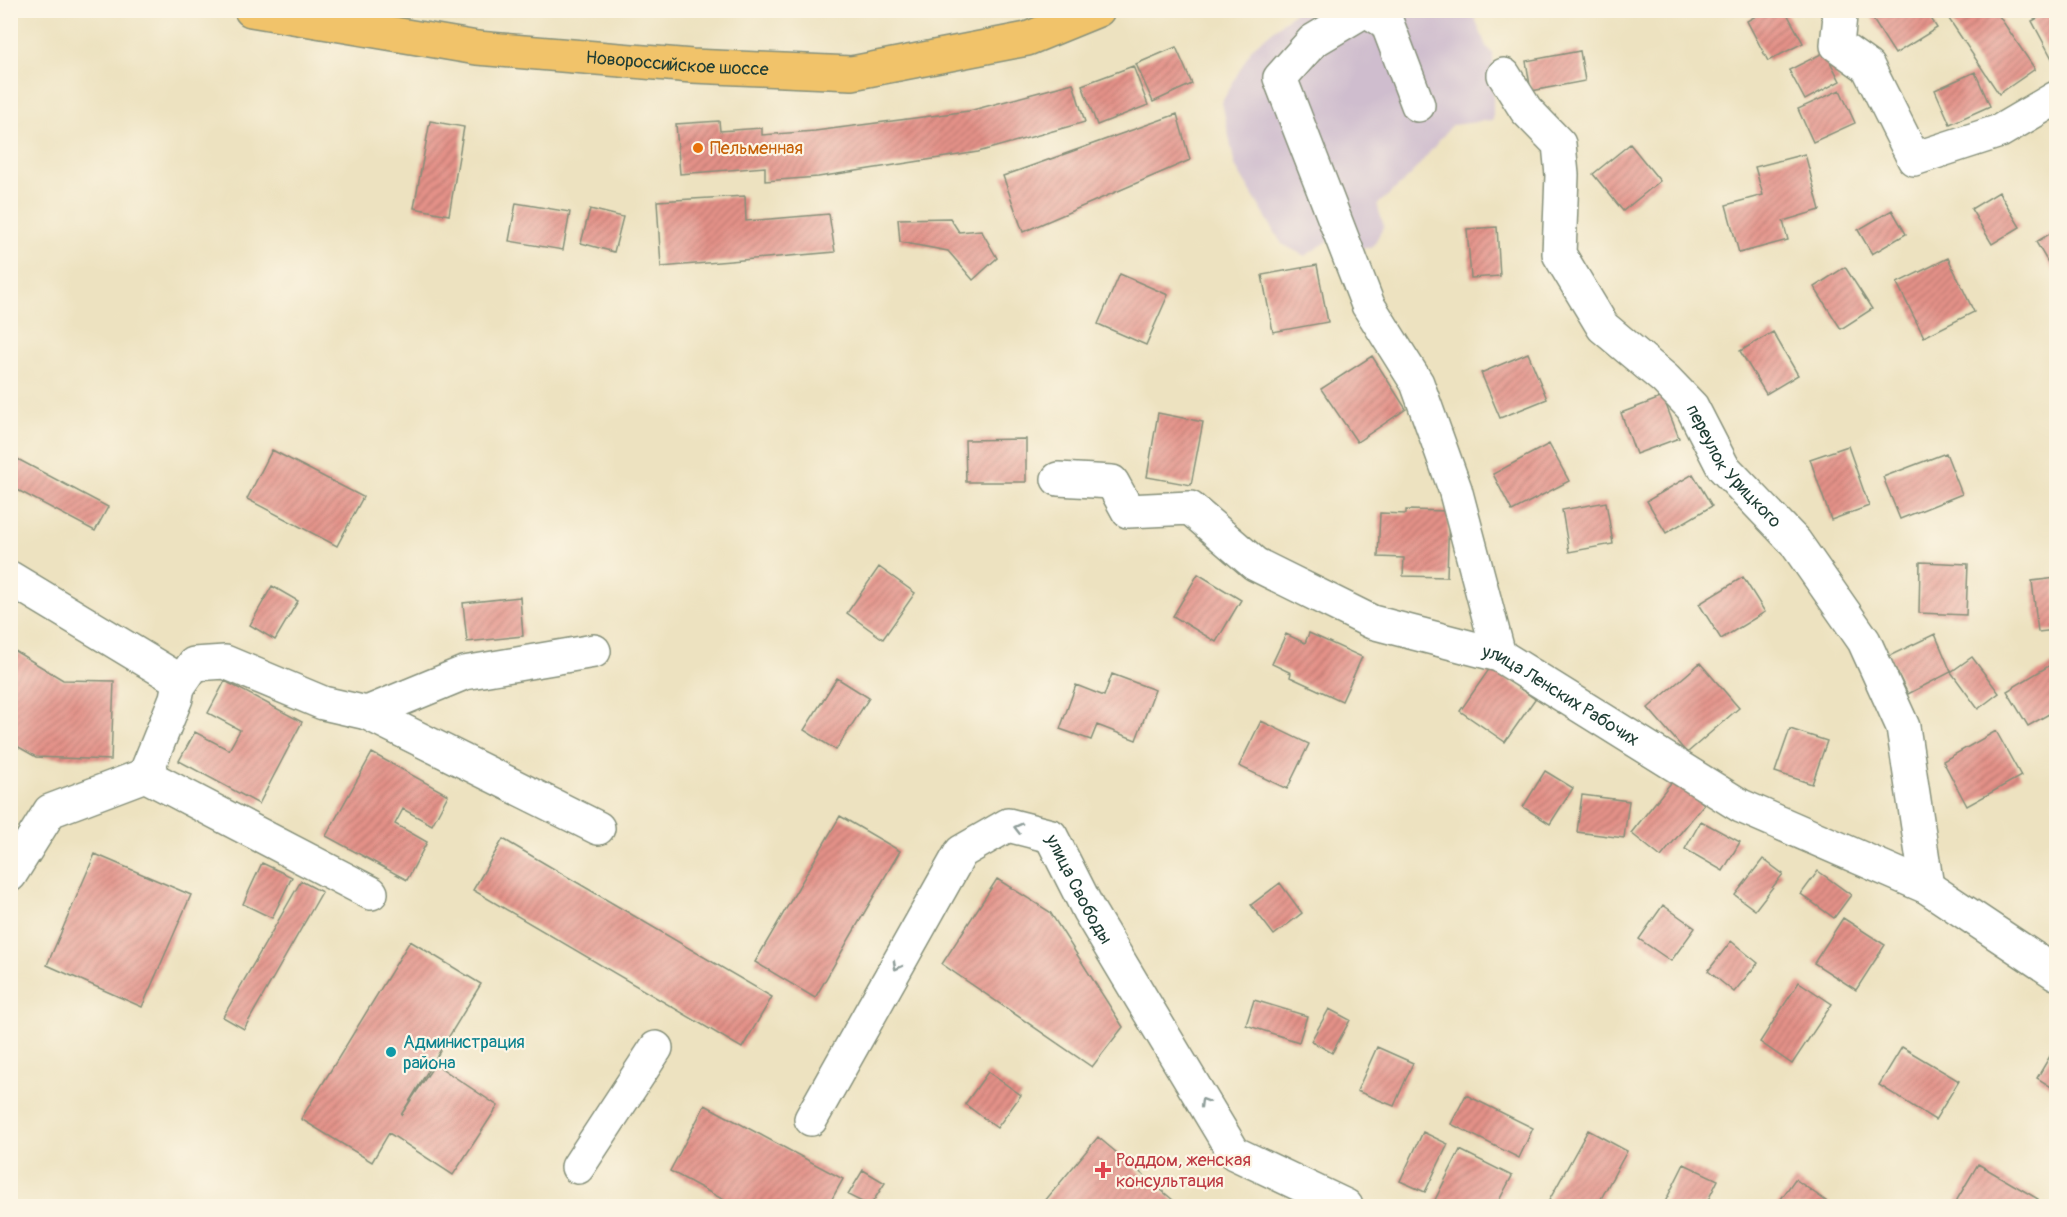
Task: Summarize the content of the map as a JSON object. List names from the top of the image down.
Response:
{
  "streets": {
    "highway": ["Новороссийское шоссе"],
    "street": ["переулок Урицкого", "улица Ленских Рабочих", "улица Свободы"]
  },
  "crossings": [
    ["переулок Урицкого", "улица Ленских Рабочих"]
  ],
  "places": {
    "other": ["Пельменная", "Администрация района"],
    "health": ["Роддом, женская консультация"]
  }
}
